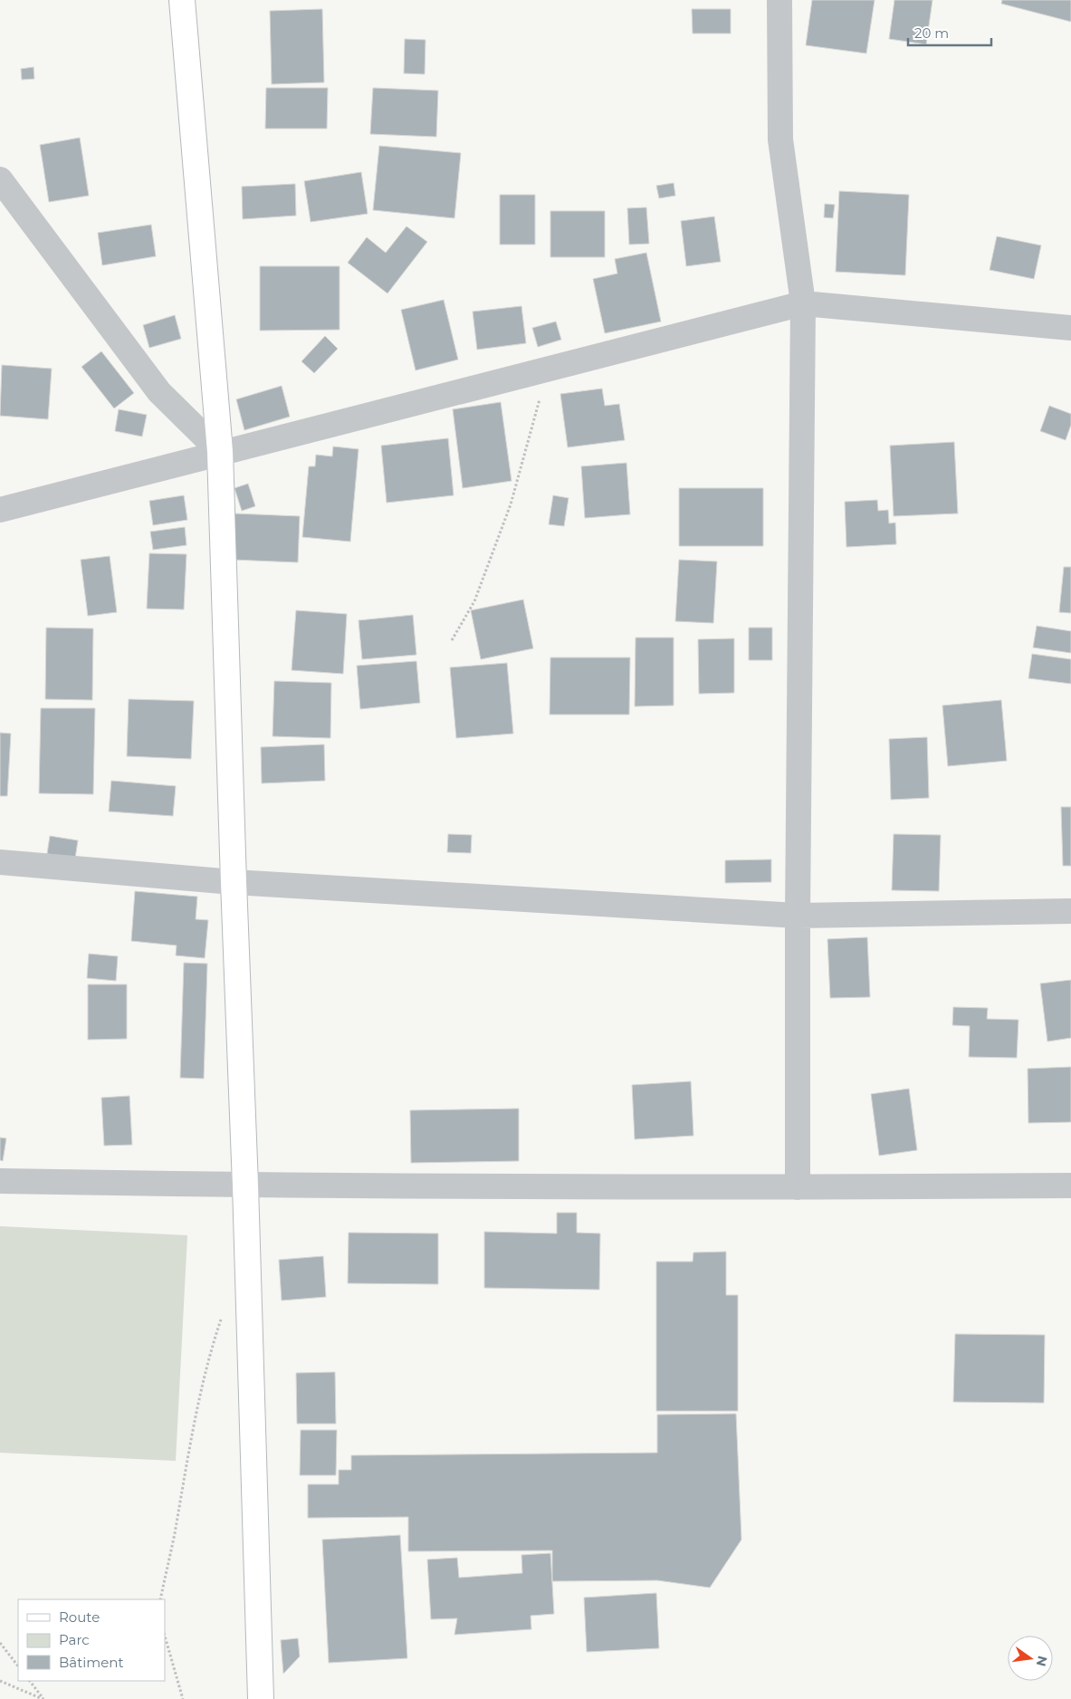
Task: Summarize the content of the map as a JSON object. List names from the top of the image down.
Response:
{
  "legend": ["Route", "Parc", "Bâtiment"],
  "scale_bar": "20 m",
  "north": "right"
}
